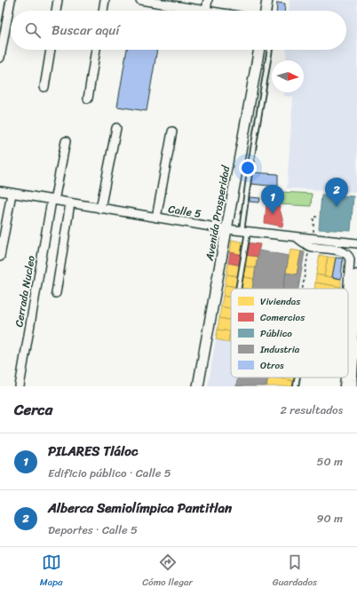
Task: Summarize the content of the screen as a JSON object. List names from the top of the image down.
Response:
{
  "streets": {
    "street": ["Calle 5", "Avenida Prosperidad", "Cerrada Nucleo"]
  },
  "crossings": [
    ["Calle 5", "Avenida Prosperidad"],
    ["Calle 5", "Cerrada Nucleo"]
  ],
  "legend": [
    "Viviendas",
    "Comercios",
    "Público",
    "Industria",
    "Otros"
  ],
  "north": "right",
  "page": {
    "search": "Buscar aquí",
    "pins": ["2", "1"],
    "heading": ["Cerca", "2 resultados"],
    "list": [
      {
        "mark": "1",
        "name": "PILARES Tláloc",
        "note": "Edificio público · Calle 5",
        "value": "50 m"
      },
      {
        "mark": "2",
        "name": "Alberca Semiolímpica Pantitlan",
        "note": "Deportes · Calle 5",
        "value": "90 m"
      }
    ],
    "nav": ["Mapa", "Cómo llegar", "Guardados"]
  }
}
